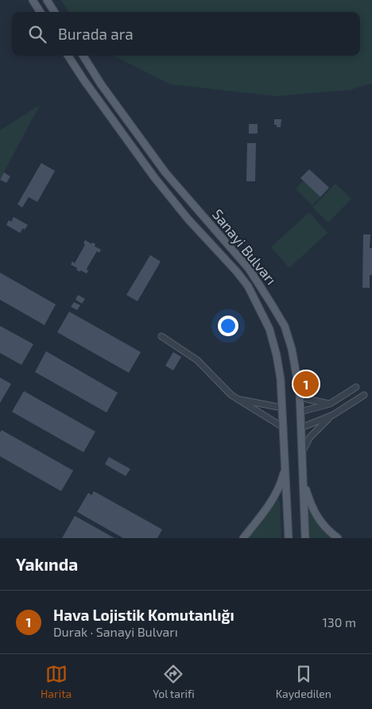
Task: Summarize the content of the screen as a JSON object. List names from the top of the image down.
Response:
{
  "streets": {
    "main road": ["Sanayi Bulvarı"]
  },
  "page": {
    "search": "Burada ara",
    "pins": "1",
    "heading": "Yakında",
    "list": [
      {
        "mark": "1",
        "name": "Hava Lojistik Komutanlığı",
        "note": "Durak · Sanayi Bulvarı",
        "value": "130 m"
      }
    ],
    "nav": ["Harita", "Yol tarifi", "Kaydedilen"]
  }
}
